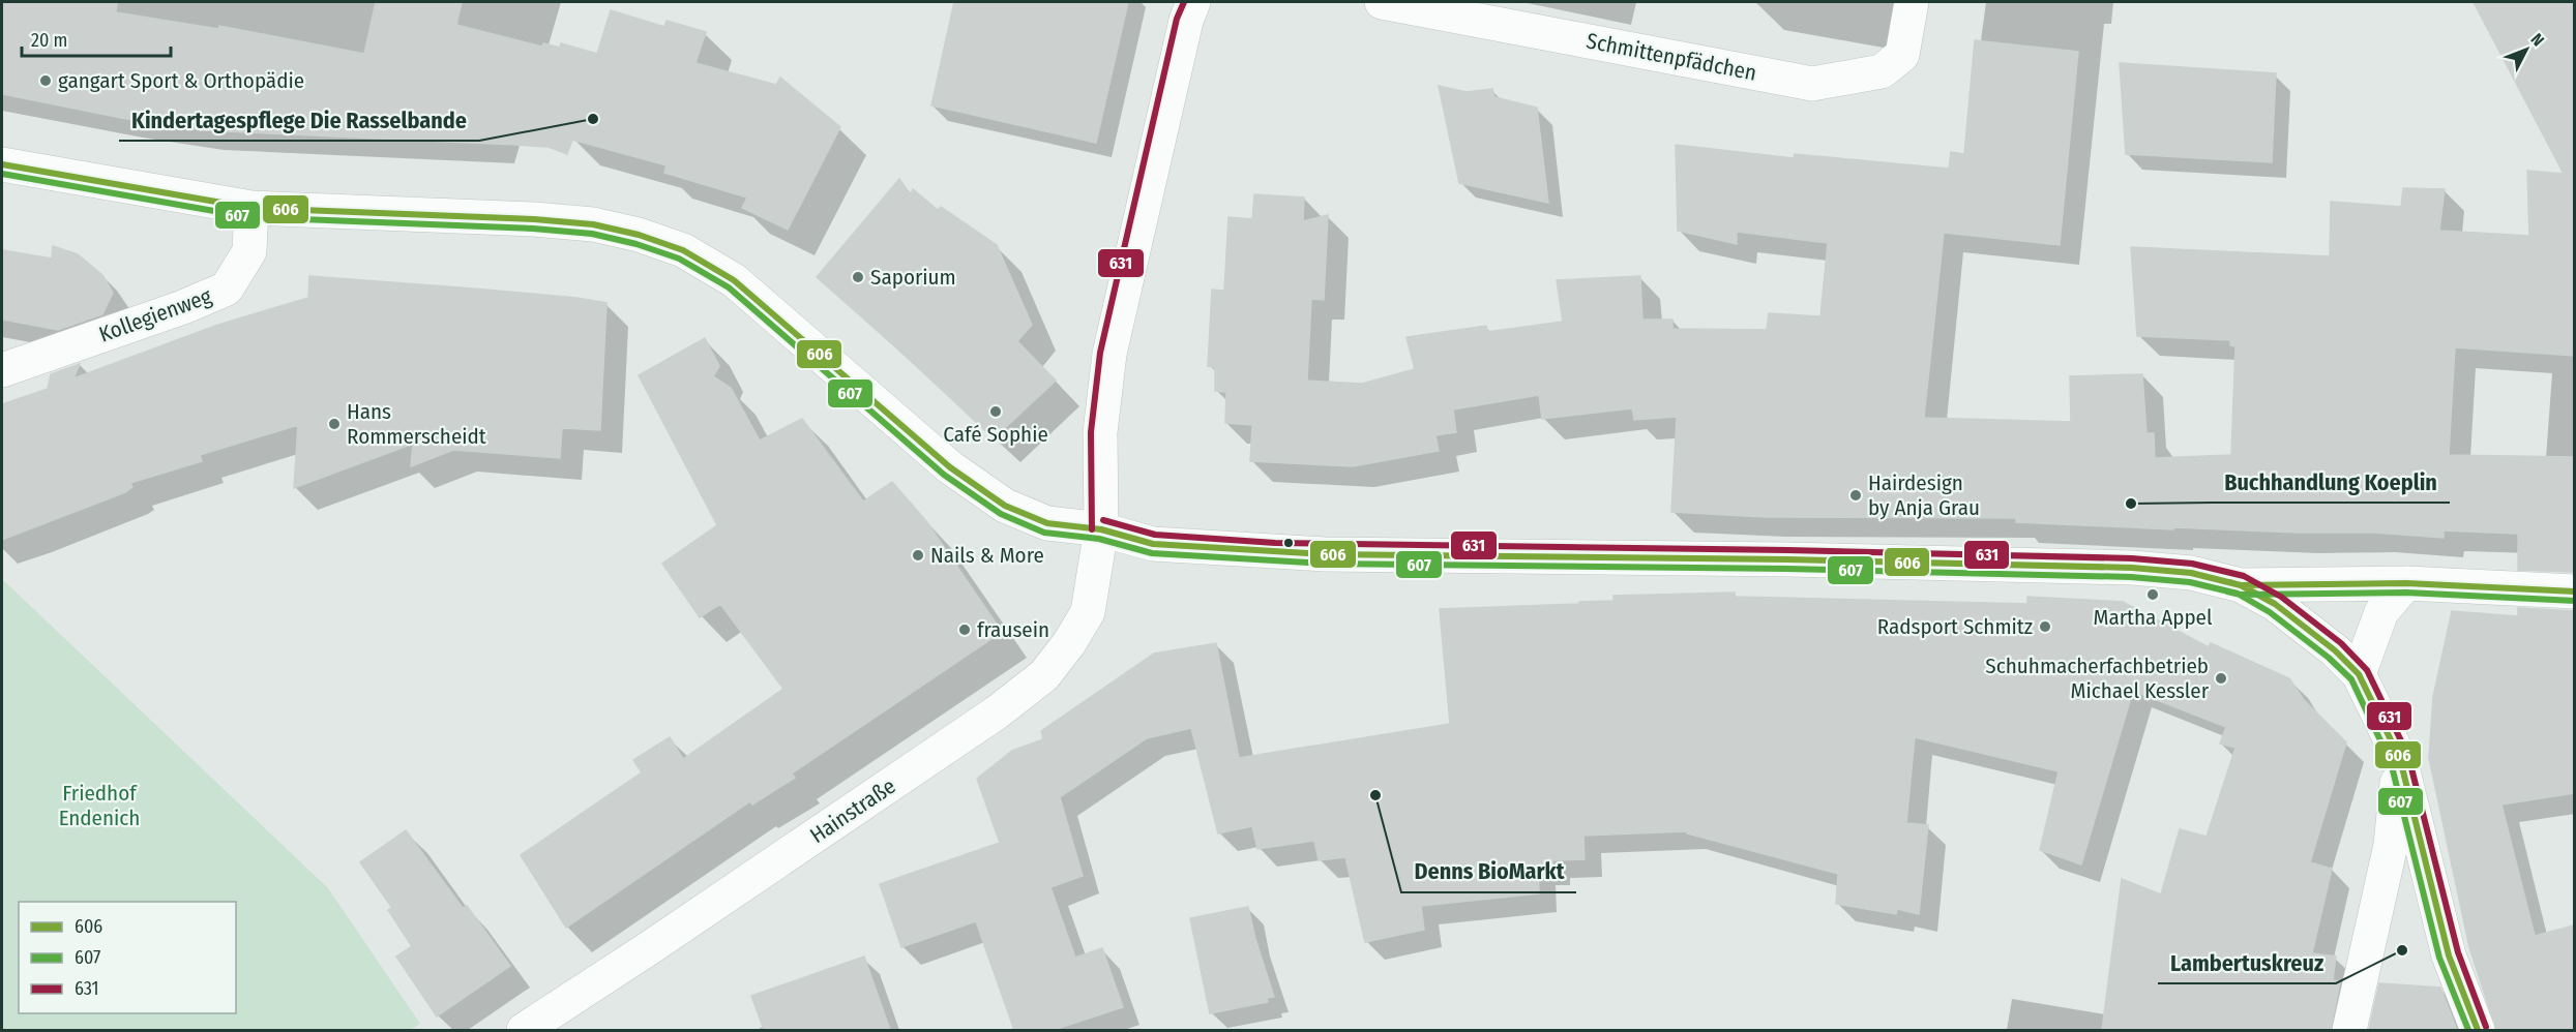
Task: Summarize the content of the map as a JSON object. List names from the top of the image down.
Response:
{
  "streets": {
    "street": ["Schmittenpfädchen", "Kollegienweg", "Hainstraße"]
  },
  "parks": ["Friedhof Endenich"],
  "places": [
    "gangart Sport & Orthopädie",
    "Kindertagespflege Die Rasselbande",
    "Saporium",
    "Café Sophie",
    "Hans Rommerscheidt",
    "Hairdesign by Anja Grau",
    "Buchhandlung Koeplin",
    "Nails & More",
    "Martha Appel",
    "Radsport Schmitz",
    "frausein",
    "Schuhmacherfachbetrieb Michael Kessler",
    "Denns BioMarkt",
    "Lambertuskreuz"
  ],
  "lines": ["transit line 631", "transit line 606", "transit line 607"],
  "legend": ["606", "607", "631"],
  "scale_bar": "20 m",
  "north": "top right"
}
